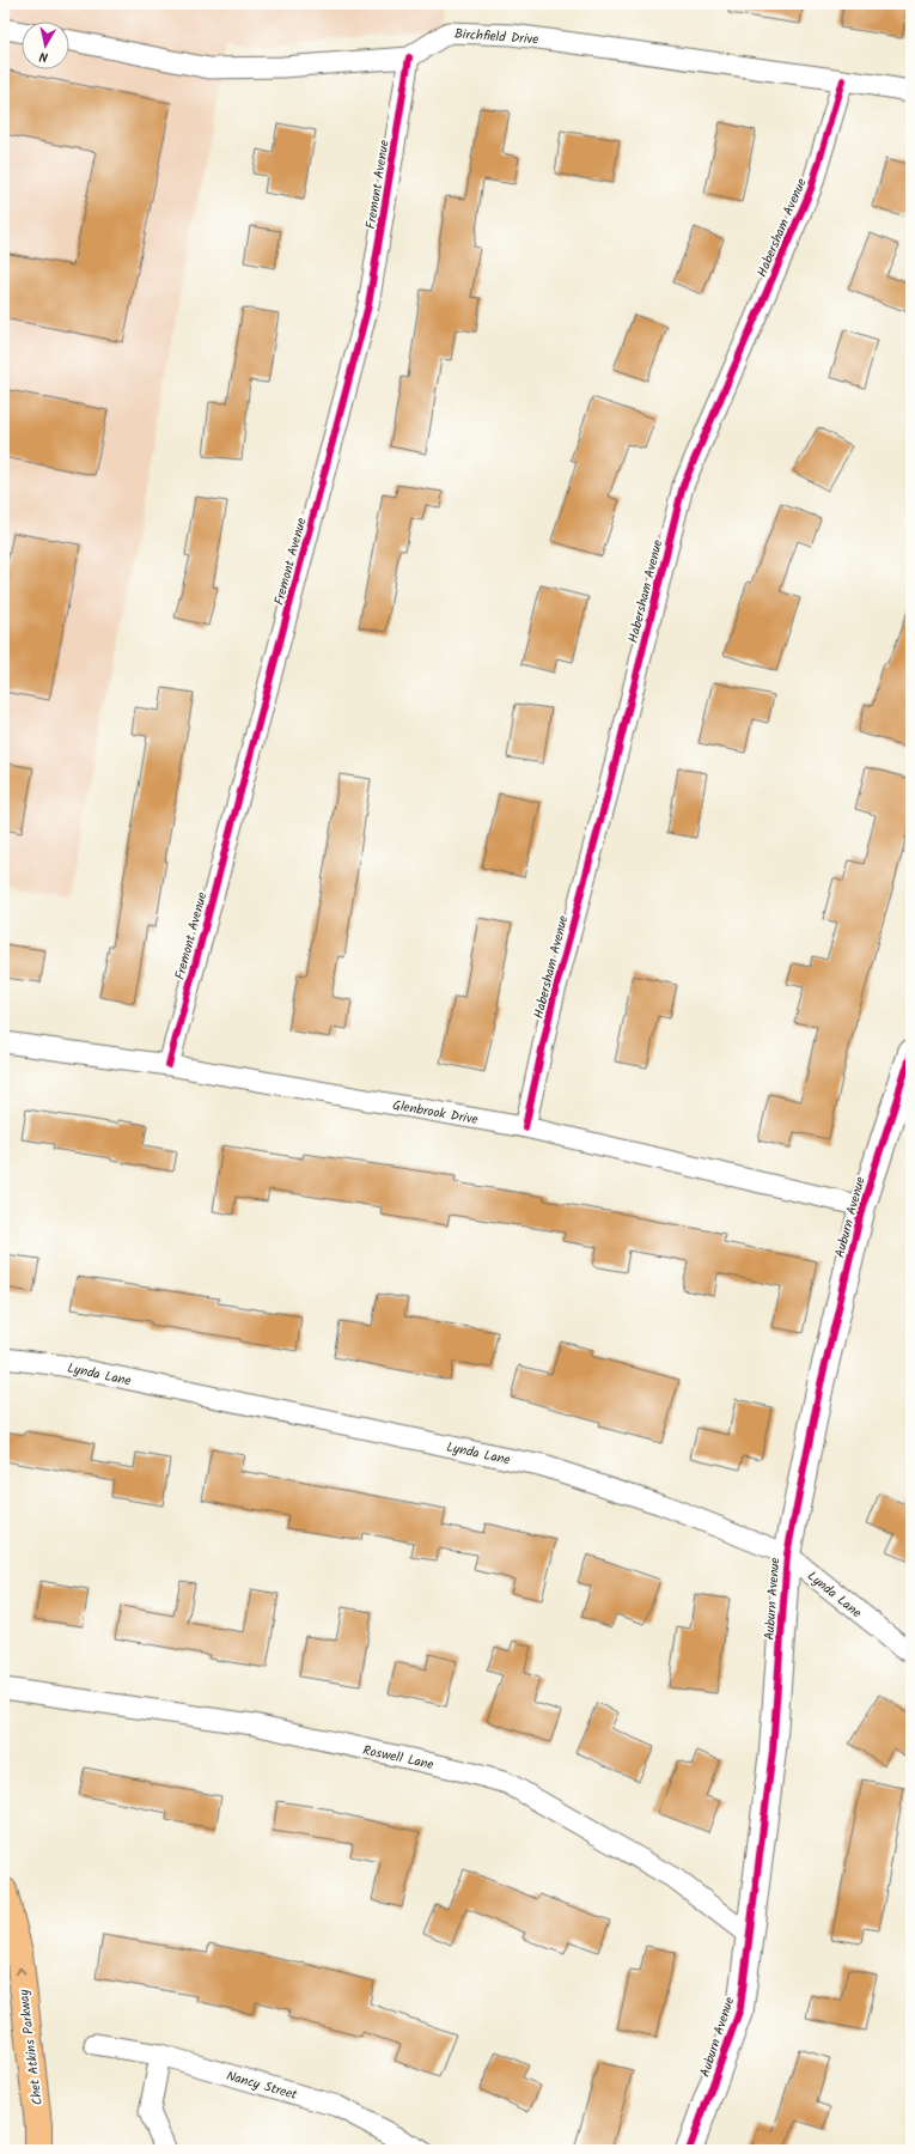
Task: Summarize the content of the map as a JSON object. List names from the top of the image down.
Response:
{
  "streets": {
    "highway": ["Chet Atkins Parkway"],
    "street": [
      "Birchfield Drive",
      "Fremont Avenue",
      "Habersham Avenue",
      "Glenbrook Drive",
      "Auburn Avenue",
      "Lynda Lane",
      "Roswell Lane",
      "Nancy Street"
    ]
  },
  "crossings": [
    ["Birchfield Drive", "Fremont Avenue"],
    ["Birchfield Drive", "Habersham Avenue"],
    ["Fremont Avenue", "Glenbrook Drive"],
    ["Habersham Avenue", "Glenbrook Drive"],
    ["Glenbrook Drive", "Auburn Avenue"],
    ["Auburn Avenue", "Lynda Lane"],
    ["Auburn Avenue", "Roswell Lane"]
  ],
  "one_way": ["Chet Atkins Parkway"],
  "north": "bottom"
}
